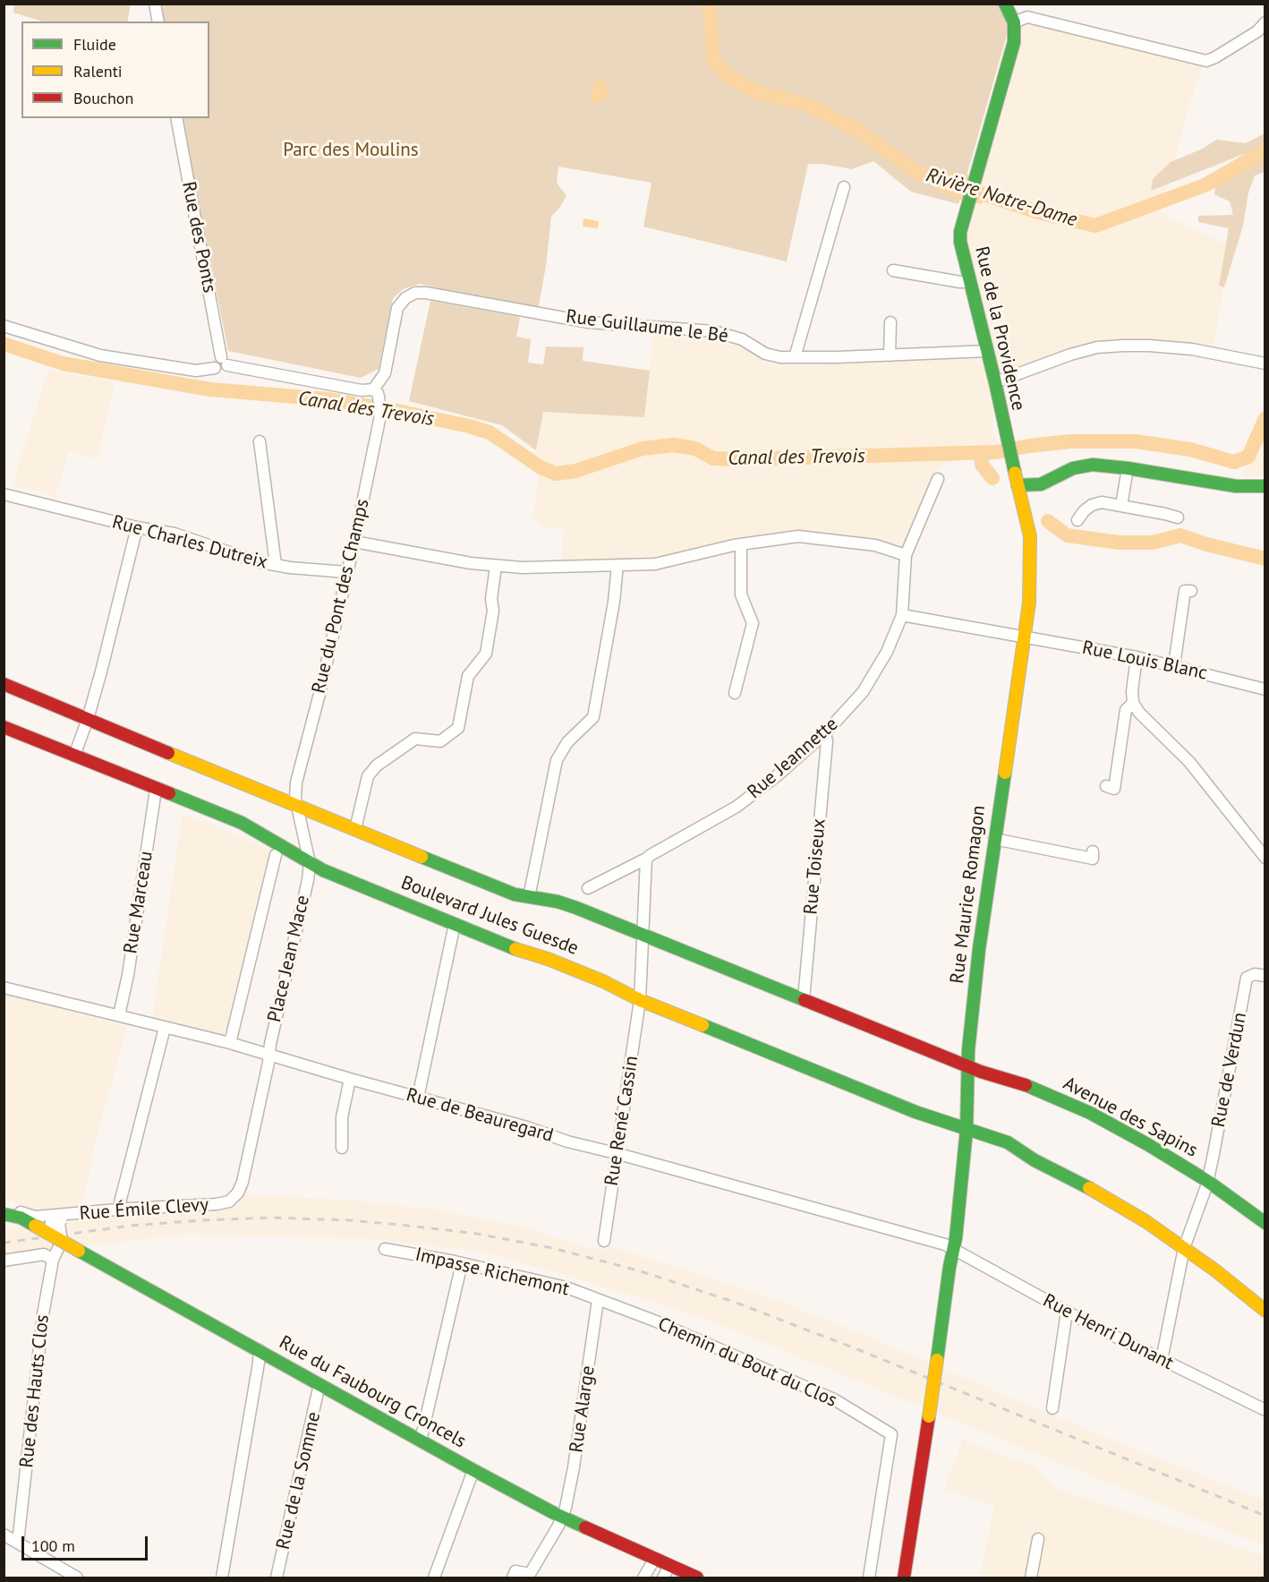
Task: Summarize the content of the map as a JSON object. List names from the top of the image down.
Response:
{
  "streets": {
    "street": [
      "Rue des Ponts",
      "Rue Guillaume le Bé",
      "Rue de la Providence",
      "Rue Charles Dutreix",
      "Rue du Pont des Champs",
      "Rue Louis Blanc",
      "Rue Jeannette",
      "Rue Toiseux",
      "Rue Maurice Romagon",
      "Rue Marceau",
      "Boulevard Jules Guesde",
      "Place Jean Mace",
      "Rue de Verdun",
      "Rue de Beauregard",
      "Avenue des Sapins",
      "Rue René Cassin",
      "Rue Émile Clevy",
      "Impasse Richemont",
      "Rue Henri Dunant",
      "Chemin du Bout du Clos",
      "Rue des Hauts Clos",
      "Rue du Faubourg Croncels",
      "Rue Alarge",
      "Rue de la Somme"
    ]
  },
  "crossings": [
    ["Rue Guillaume le Bé", "Rue de la Providence"],
    ["Rue Guillaume le Bé", "Rue du Pont des Champs"],
    ["Rue de la Providence", "Rue Maurice Romagon"],
    ["Rue Charles Dutreix", "Rue du Pont des Champs"],
    ["Rue du Pont des Champs", "Boulevard Jules Guesde"],
    ["Rue du Pont des Champs", "Place Jean Mace"],
    ["Rue Louis Blanc", "Rue Jeannette"],
    ["Rue Louis Blanc", "Rue Maurice Romagon"],
    ["Rue Jeannette", "Rue Toiseux"],
    ["Rue Jeannette", "Rue René Cassin"],
    ["Rue Toiseux", "Boulevard Jules Guesde"],
    ["Rue Maurice Romagon", "Boulevard Jules Guesde"],
    ["Rue Maurice Romagon", "Rue de Beauregard"],
    ["Rue Maurice Romagon", "Avenue des Sapins"],
    ["Rue Maurice Romagon", "Rue Henri Dunant"],
    ["Rue Marceau", "Boulevard Jules Guesde"],
    ["Rue Marceau", "Rue de Beauregard"],
    ["Boulevard Jules Guesde", "Place Jean Mace"],
    ["Boulevard Jules Guesde", "Avenue des Sapins"],
    ["Boulevard Jules Guesde", "Rue René Cassin"],
    ["Place Jean Mace", "Rue de Beauregard"],
    ["Place Jean Mace", "Rue Émile Clevy"],
    ["Rue de Verdun", "Avenue des Sapins"],
    ["Rue de Beauregard", "Rue René Cassin"],
    ["Rue de Beauregard", "Rue Émile Clevy"],
    ["Rue de Beauregard", "Rue Henri Dunant"],
    ["Rue Émile Clevy", "Rue du Faubourg Croncels"],
    ["Impasse Richemont", "Chemin du Bout du Clos"],
    ["Impasse Richemont", "Rue Alarge"],
    ["Chemin du Bout du Clos", "Rue Alarge"],
    ["Rue des Hauts Clos", "Rue du Faubourg Croncels"],
    ["Rue du Faubourg Croncels", "Rue Alarge"],
    ["Rue du Faubourg Croncels", "Rue de la Somme"]
  ],
  "water": ["Rivière Notre-Dame", "Canal des Trevois"],
  "parks": ["Parc des Moulins"],
  "legend": ["Fluide", "Ralenti", "Bouchon"],
  "scale_bar": "100 m"
}
